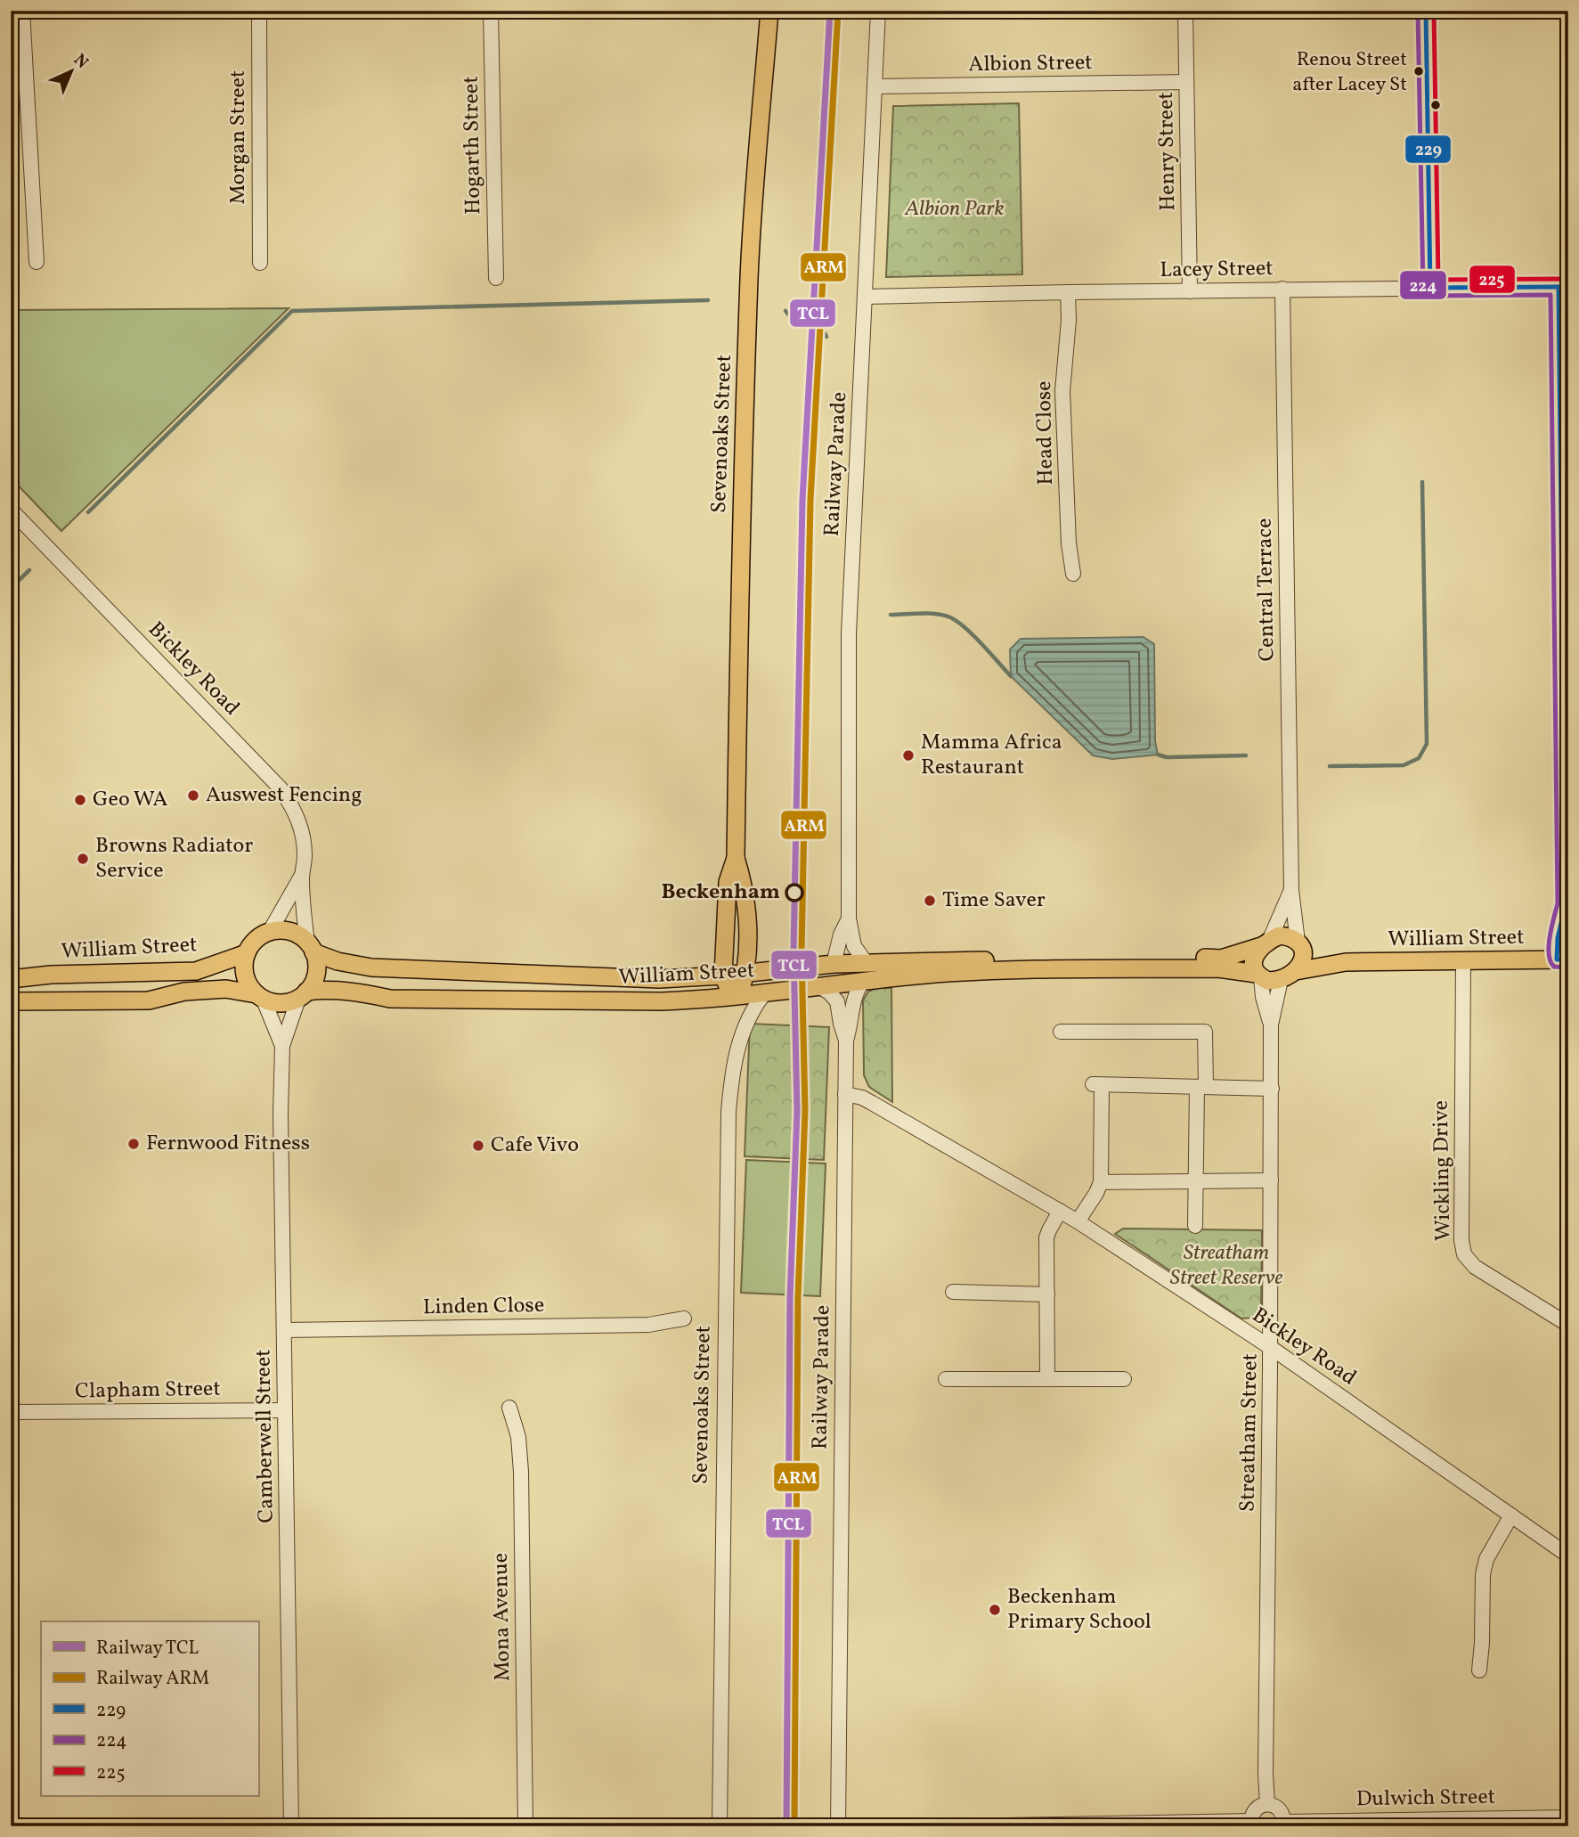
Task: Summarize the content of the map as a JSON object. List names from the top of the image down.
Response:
{
  "streets": {
    "main road": ["Sevenoaks Street", "William Street"],
    "street": [
      "Albion Street",
      "Morgan Street",
      "Hogarth Street",
      "Henry Street",
      "Lacey Street",
      "Head Close",
      "Railway Parade",
      "Central Terrace",
      "Bickley Road",
      "Wickling Drive",
      "Linden Close",
      "Clapham Street",
      "Streatham Street",
      "Camberwell Street",
      "Mona Avenue",
      "Dulwich Street"
    ]
  },
  "crossings": [
    ["Albion Street", "Henry Street"],
    ["Albion Street", "Railway Parade"],
    ["Henry Street", "Lacey Street"],
    ["Lacey Street", "Head Close"],
    ["Lacey Street", "Railway Parade"],
    ["Lacey Street", "Central Terrace"],
    ["Sevenoaks Street", "William Street"],
    ["Railway Parade", "Bickley Road"],
    ["Railway Parade", "William Street"],
    ["Central Terrace", "William Street"],
    ["Central Terrace", "Streatham Street"],
    ["Bickley Road", "William Street"],
    ["Bickley Road", "Streatham Street"],
    ["Bickley Road", "Camberwell Street"],
    ["William Street", "Wickling Drive"],
    ["William Street", "Streatham Street"],
    ["William Street", "Camberwell Street"],
    ["Linden Close", "Camberwell Street"],
    ["Clapham Street", "Camberwell Street"]
  ],
  "parks": ["Albion Park", "Streatham Street Reserve"],
  "places": [
    "Renou Street after Lacey St",
    "Mamma Africa Restaurant",
    "Auswest Fencing",
    "Geo WA",
    "Browns Radiator Service",
    "Beckenham",
    "Time Saver",
    "Fernwood Fitness",
    "Cafe Vivo",
    "Beckenham Primary School"
  ],
  "lines": [
    "rail line TCL",
    "transit line 229",
    "transit line 224",
    "transit line 225",
    "rail line ARM"
  ],
  "legend": [
    "Railway TCL",
    "Railway ARM",
    "229",
    "224",
    "225"
  ],
  "north": "top right"
}
